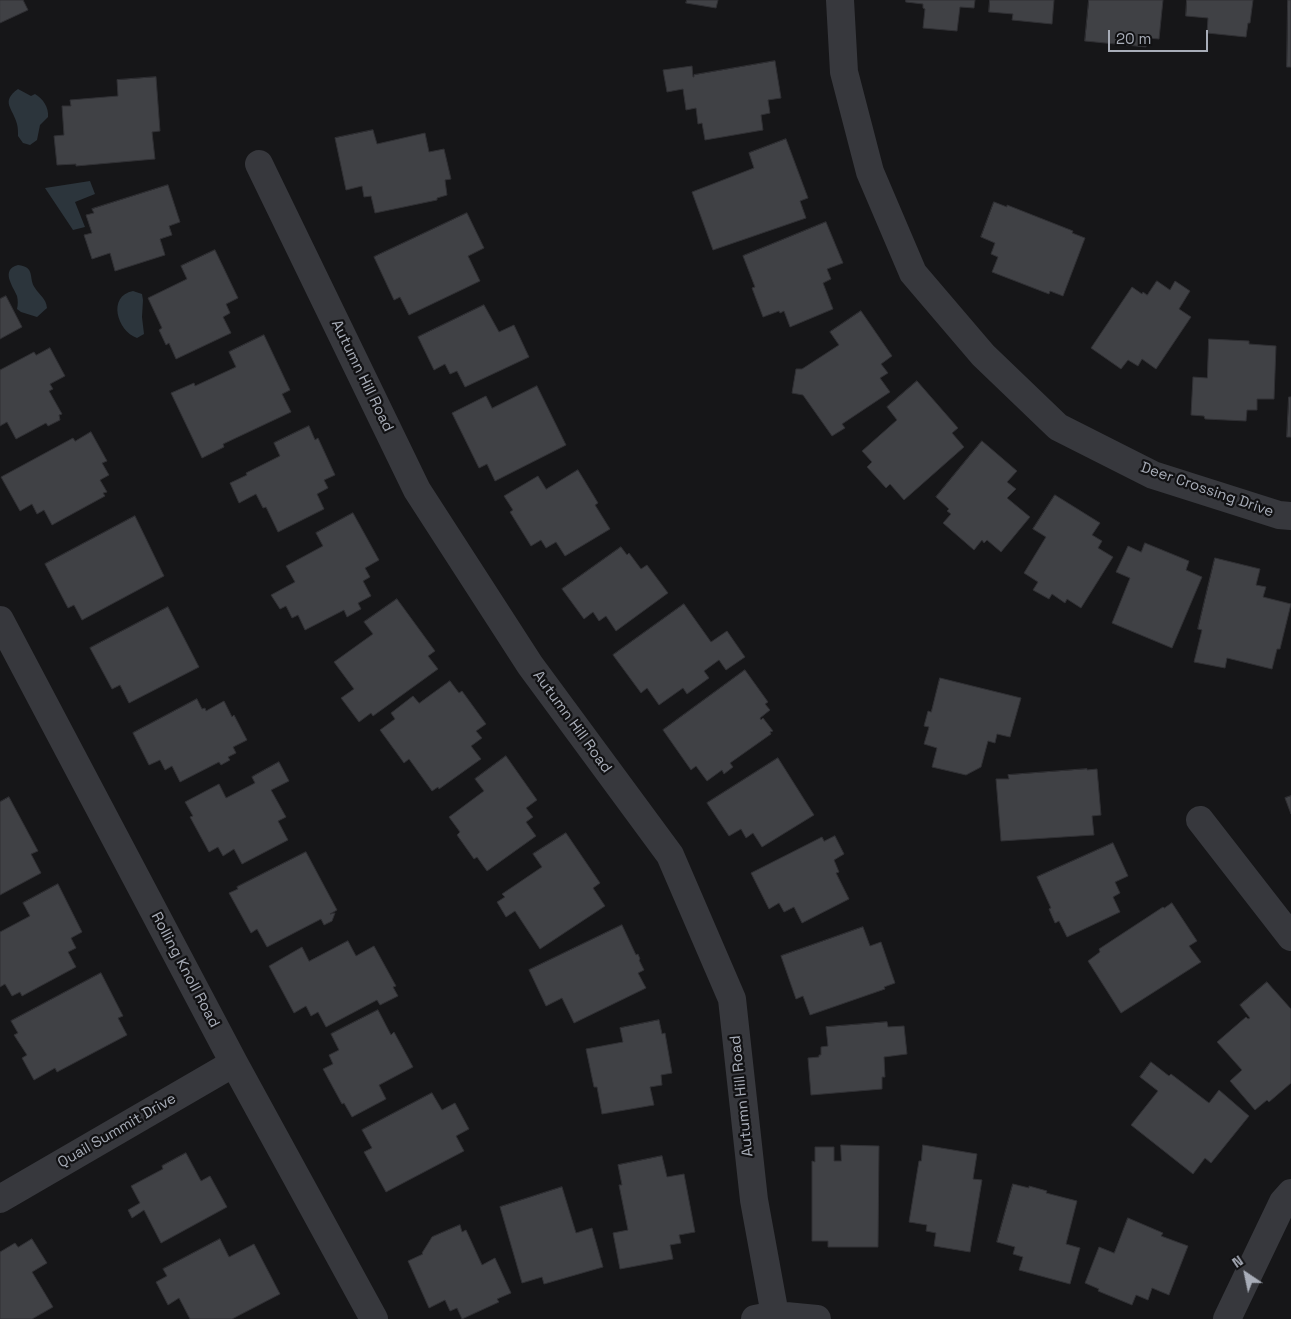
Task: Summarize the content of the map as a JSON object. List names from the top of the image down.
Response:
{
  "streets": {
    "street": [
      "Autumn Hill Road",
      "Deer Crossing Drive",
      "Rolling Knoll Road",
      "Quail Summit Drive"
    ]
  },
  "crossings": [
    ["Rolling Knoll Road", "Quail Summit Drive"]
  ],
  "scale_bar": "20 m",
  "north": "top left"
}
